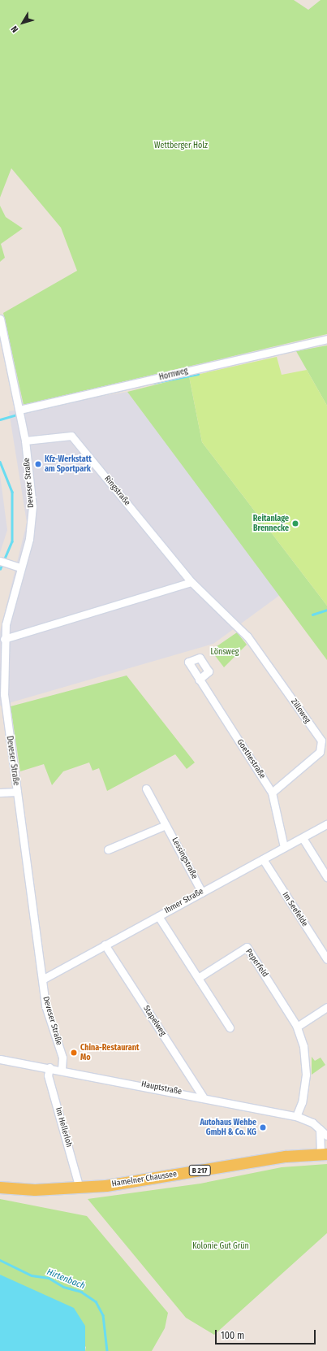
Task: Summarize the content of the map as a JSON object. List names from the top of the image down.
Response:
{
  "streets": {
    "main road": ["B 217", "Hamelner Chaussee"],
    "street": [
      "Hornweg",
      "Deveser Straße",
      "Ringstraße",
      "Zilleweg",
      "Goethestraße",
      "Lessingstraße",
      "Ihmer Straße",
      "Im Seefelde",
      "Peperfeld",
      "Stapelweg",
      "Hauptstraße",
      "Im Hellerloh"
    ]
  },
  "crossings": [
    ["Hornweg", "Deveser Straße"],
    ["Deveser Straße", "Ringstraße"],
    ["Deveser Straße", "Ihmer Straße"],
    ["Deveser Straße", "Hauptstraße"],
    ["Ringstraße", "Zilleweg"],
    ["Zilleweg", "Goethestraße"],
    ["Goethestraße", "Ihmer Straße"],
    ["Lessingstraße", "Ihmer Straße"],
    ["Ihmer Straße", "Im Seefelde"],
    ["Ihmer Straße", "Stapelweg"],
    ["Peperfeld", "Hauptstraße"],
    ["Stapelweg", "Hauptstraße"],
    ["Hauptstraße", "Im Hellerloh"],
    ["Im Hellerloh", "Hamelner Chaussee"]
  ],
  "water": ["Hirtenbach"],
  "parks": ["Wettberger Holz", "Lönsweg", "Kolonie Gut Grün"],
  "places": [
    "Kfz-Werkstatt am Sportpark",
    "Reitanlage Brennecke",
    "China-Restaurant Mo",
    "Autohaus Wehbe GmbH & Co. KG"
  ],
  "scale_bar": "100 m",
  "north": "bottom left"
}
